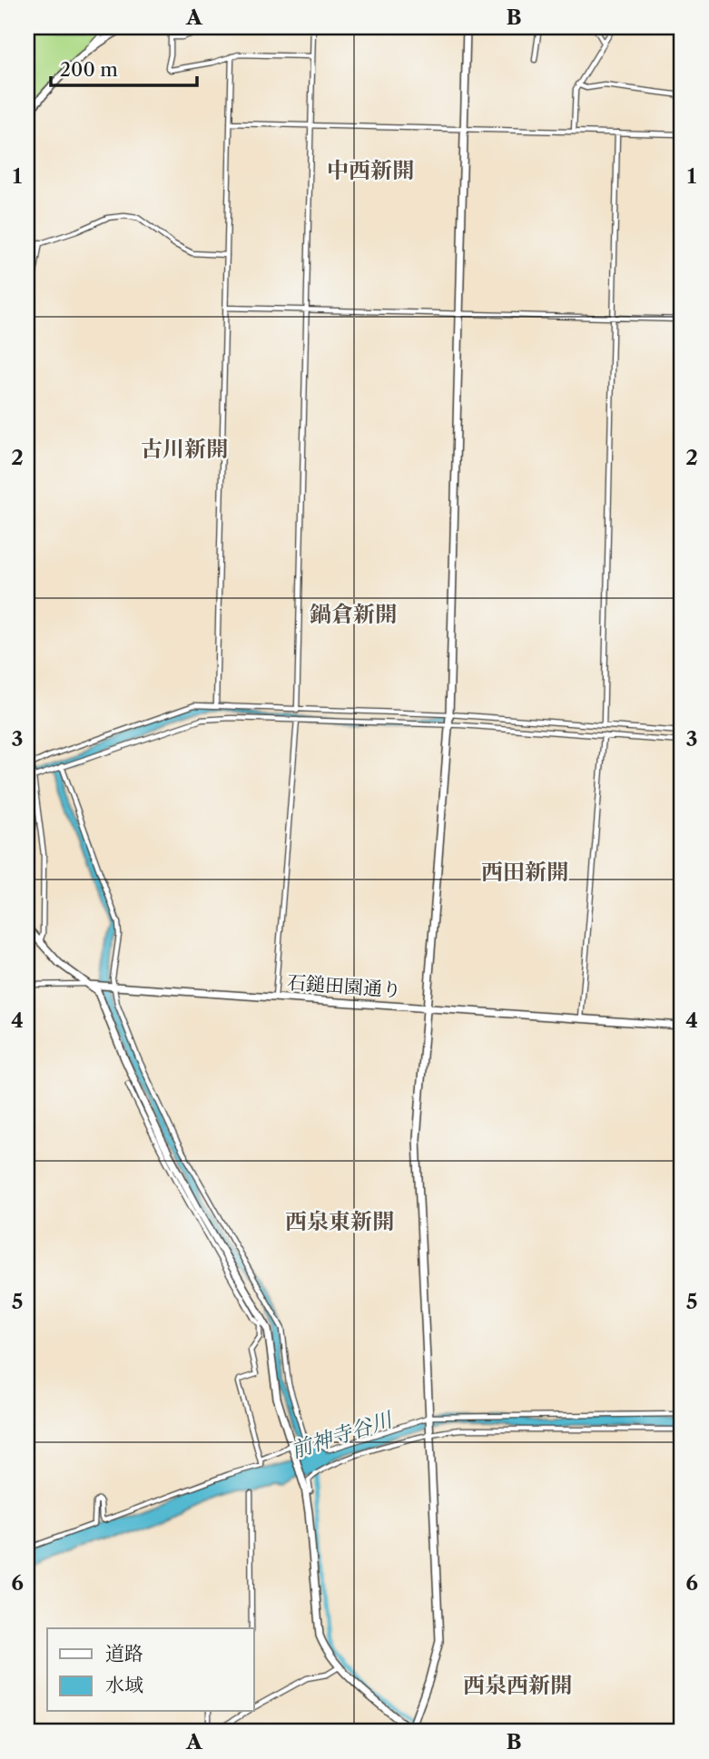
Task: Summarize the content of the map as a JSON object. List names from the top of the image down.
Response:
{
  "streets": {
    "street": ["石鎚田園通り"]
  },
  "districts": [
    "中西新開",
    "古川新開",
    "鍋倉新開",
    "西田新開",
    "西泉東新開",
    "西泉西新開"
  ],
  "water": ["前神寺谷川"],
  "legend": ["道路", "水域"],
  "scale_bar": "200 m",
  "grid": {
    "columns": ["A", "B"],
    "rows": [
      "1",
      "2",
      "3",
      "4",
      "5",
      "6"
    ]
  }
}
